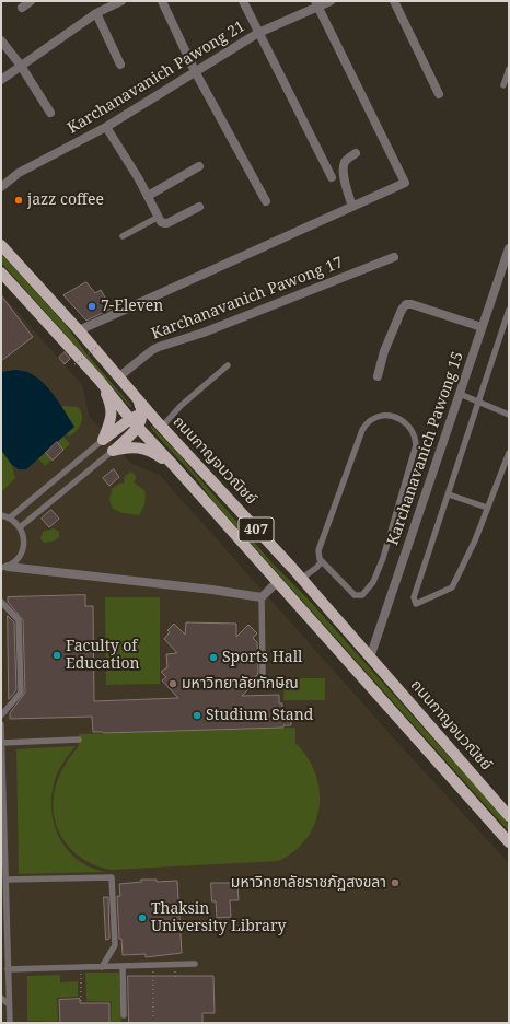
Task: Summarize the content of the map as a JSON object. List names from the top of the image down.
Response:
{
  "streets": {
    "main road": ["ถนนกาญจนวณิชย์", "407"],
    "street": ["Karchanavanich Pawong 21", "Karchanavanich Pawong 17", "Karchanavanich Pawong 15"]
  },
  "crossings": [
    ["Karchanavanich Pawong 17", "ถนนกาญจนวณิชย์"],
    ["Karchanavanich Pawong 15", "ถนนกาญจนวณิชย์"]
  ],
  "places": [
    "jazz coffee",
    "7-Eleven",
    "Faculty of Education",
    "Sports Hall",
    "มหาวิทยาลัยทักษิณ",
    "Studium Stand",
    "มหาวิทยาลัยราชภัฏสงขลา",
    "Thaksin University Library"
  ]
}
